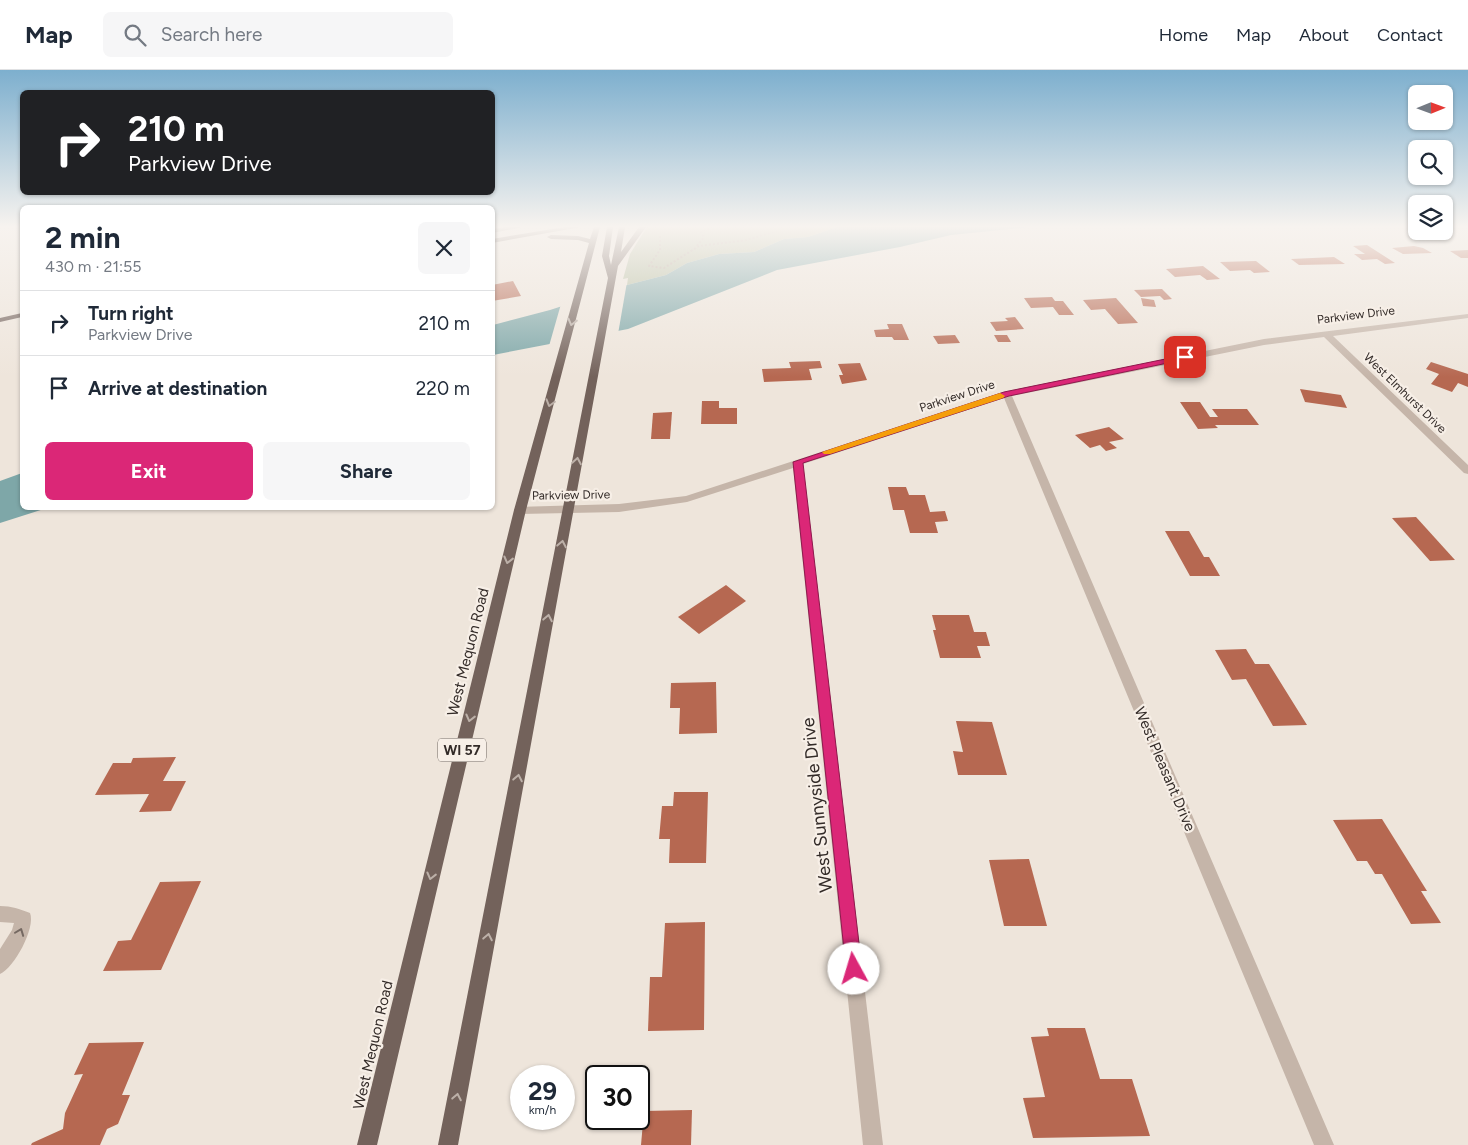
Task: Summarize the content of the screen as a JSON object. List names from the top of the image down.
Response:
{
  "streets": {
    "main road": ["West Mequon Road", "WI 57"],
    "street": [
      "Parkview Drive",
      "West Elmhurst Drive",
      "West Pleasant Drive",
      "West Sunnyside Drive"
    ]
  },
  "crossings": [
    ["Parkview Drive", "West Elmhurst Drive"],
    ["Parkview Drive", "West Mequon Road"],
    ["Parkview Drive", "West Pleasant Drive"],
    ["Parkview Drive", "West Sunnyside Drive"]
  ],
  "north": "right",
  "page": {
    "header": "Map",
    "search": "Search here",
    "nav": [
      "Home",
      "Map",
      "About",
      "Contact"
    ],
    "turn": ["210 m", "Parkview Drive"],
    "heading": ["2 min", "430 m · 21:55"],
    "list": [
      {
        "name": "Turn right",
        "note": "Parkview Drive",
        "value": "210 m"
      },
      {
        "name": "Arrive at destination",
        "value": "220 m"
      }
    ],
    "buttons": ["Exit", "Share"],
    "speed": "29 km/h",
    "limit": "30"
  }
}
